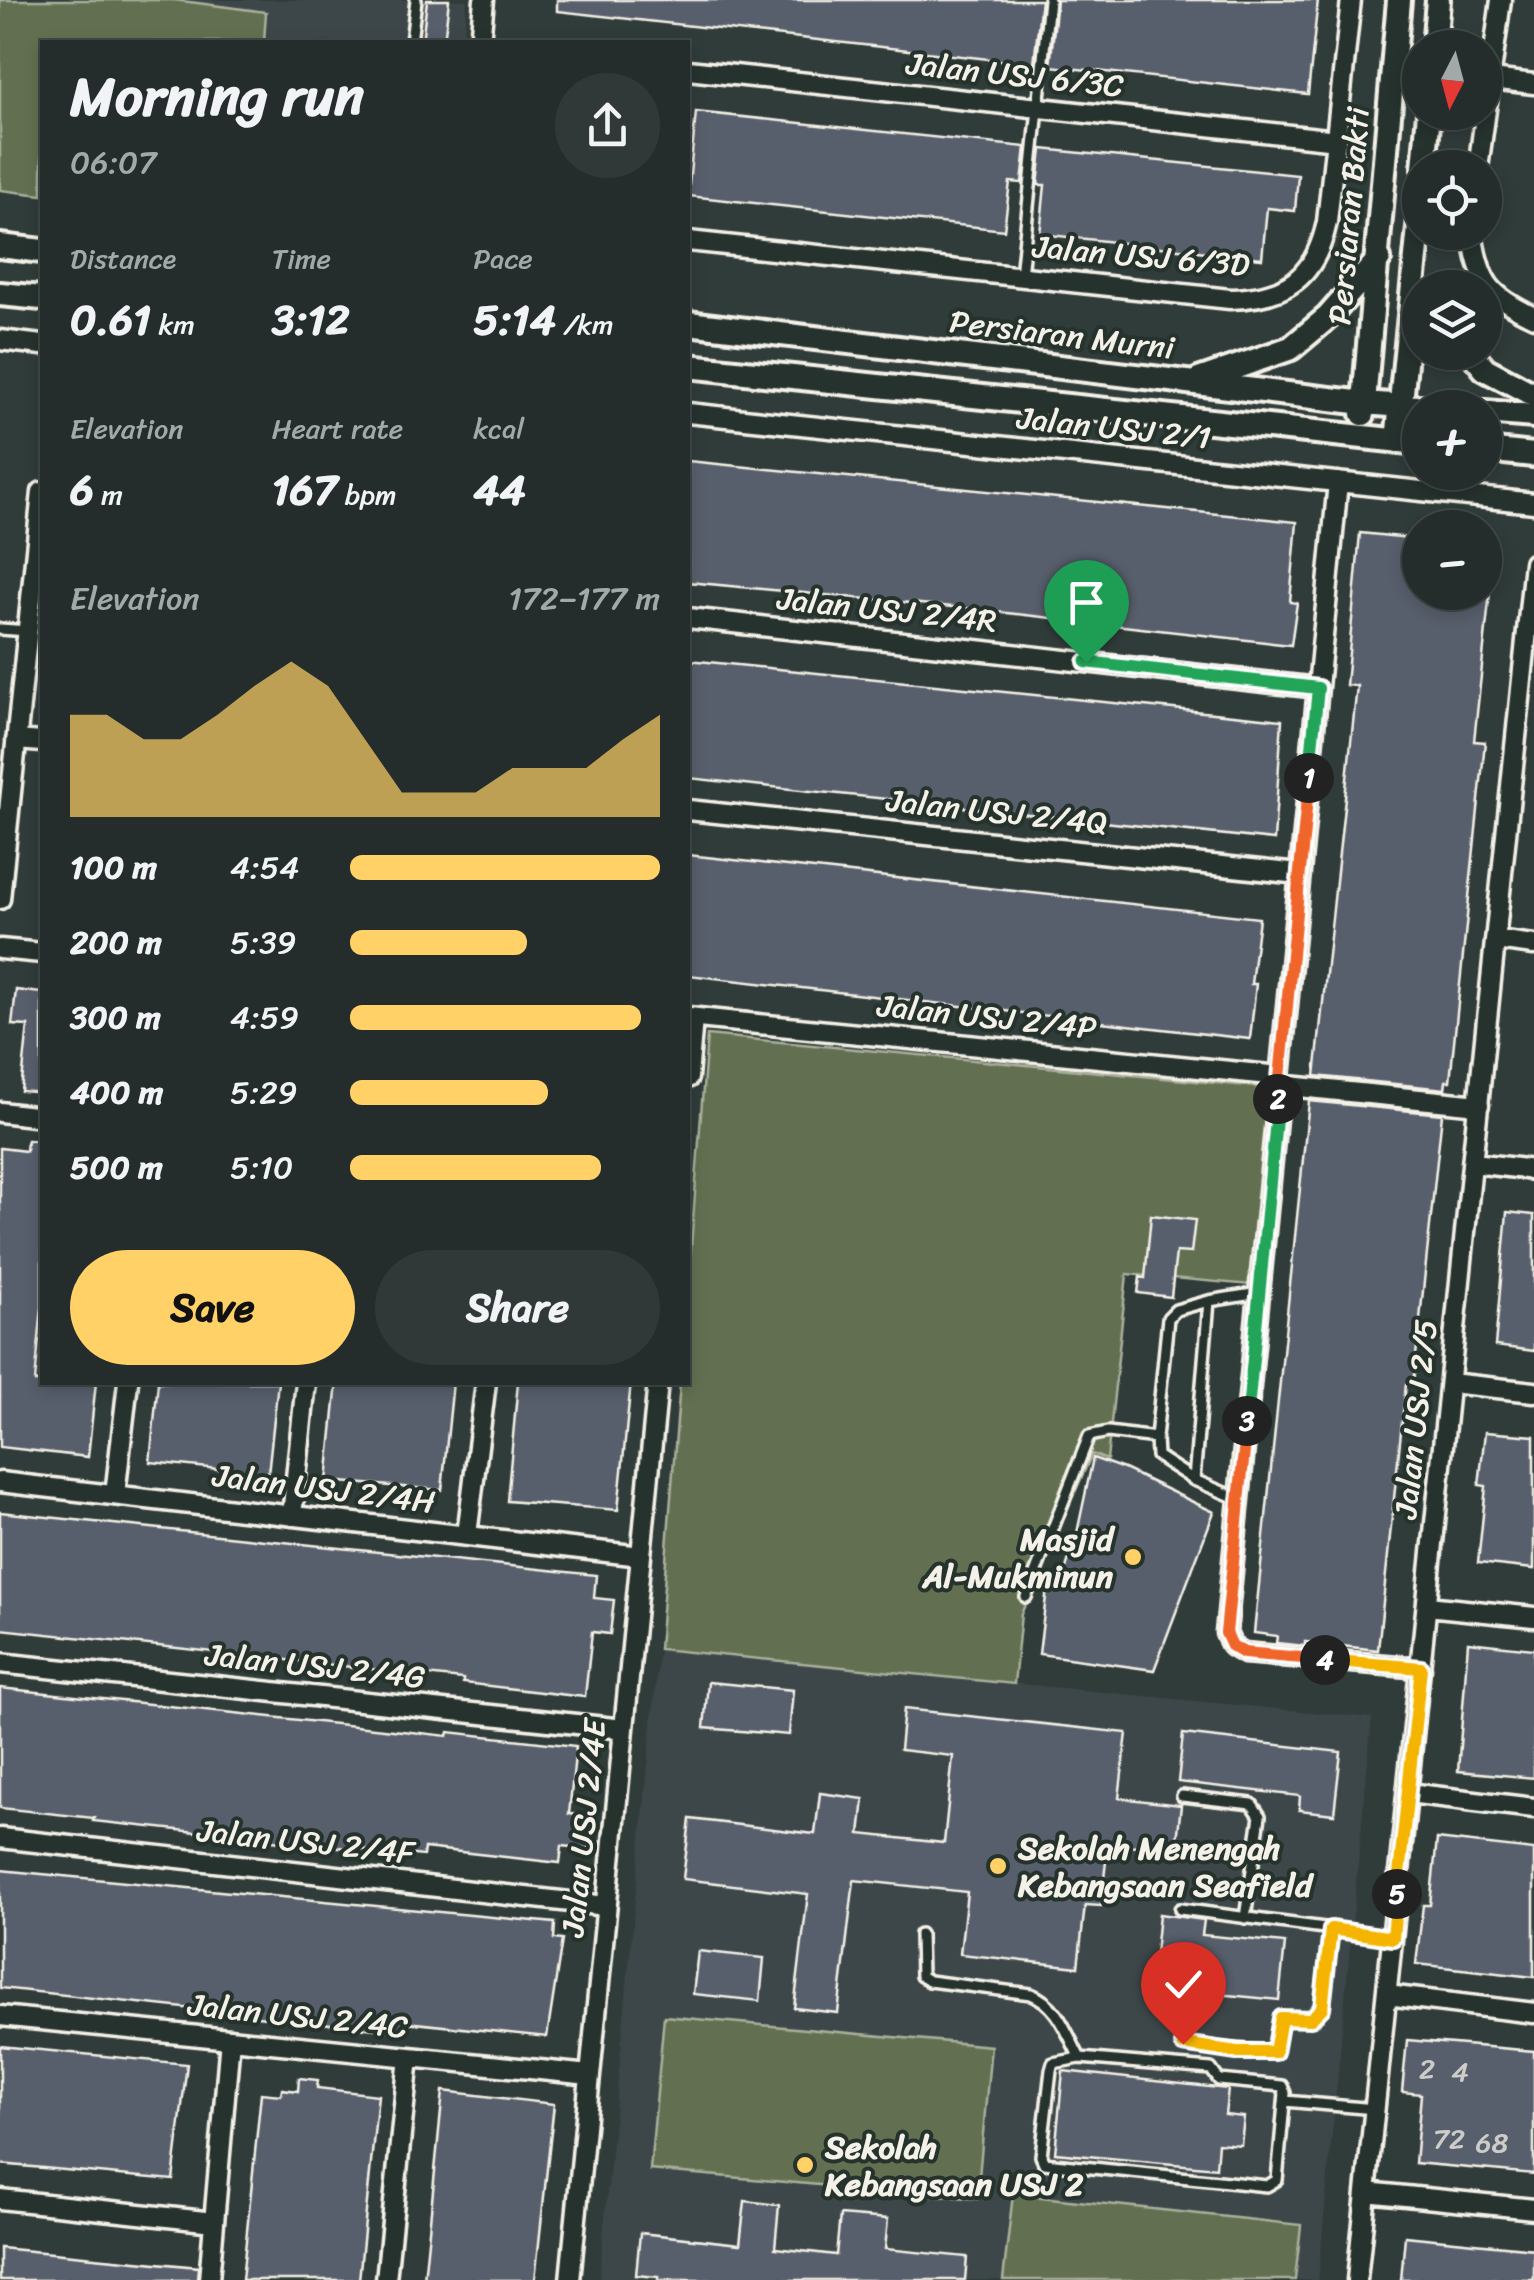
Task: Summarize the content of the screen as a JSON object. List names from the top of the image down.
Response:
{
  "streets": {
    "main road": ["Persiaran Bakti", "Persiaran Murni"],
    "street": [
      "Jalan USJ 6/3C",
      "Jalan USJ 6/3D",
      "Jalan USJ 2/1",
      "Jalan USJ 2/4R",
      "Jalan USJ 2/4Q",
      "Jalan USJ 2/4P",
      "Jalan USJ 2/5",
      "Jalan USJ 2/4H",
      "Jalan USJ 2/4G",
      "Jalan USJ 2/4E",
      "Jalan USJ 2/4F",
      "Jalan USJ 2/4C"
    ]
  },
  "crossings": [
    ["Jalan USJ 6/3C", "Jalan USJ 6/3D"],
    ["Persiaran Bakti", "Persiaran Murni"],
    ["Jalan USJ 2/4P", "Jalan USJ 2/5"],
    ["Jalan USJ 2/4H", "Jalan USJ 2/4E"],
    ["Jalan USJ 2/4G", "Jalan USJ 2/4E"],
    ["Jalan USJ 2/4E", "Jalan USJ 2/4F"],
    ["Jalan USJ 2/4E", "Jalan USJ 2/4C"]
  ],
  "places": ["Masjid Al-Mukminun", "Sekolah Menengah Kebangsaan Seafield", "Sekolah Kebangsaan USJ 2"],
  "house_numbers": [
    "2",
    "4",
    "72",
    "68"
  ],
  "north": "bottom",
  "page": {
    "map_buttons": ["+", "−"],
    "heading": ["Morning run", "06:07"],
    "stats": [
      ["Distance", "0.61 km"],
      ["Time", "3:12"],
      ["Pace", "5:14 /km"],
      ["Elevation", "6 m"],
      ["Heart rate", "167 bpm"],
      ["kcal", "44"]
    ],
    "chart": ["Elevation", "172–177 m"],
    "pins": [
      "1",
      "2",
      "3",
      "4",
      "5"
    ],
    "list": [
      {
        "name": "100 m",
        "note": "4:54"
      },
      {
        "name": "200 m",
        "note": "5:39"
      },
      {
        "name": "300 m",
        "note": "4:59"
      },
      {
        "name": "400 m",
        "note": "5:29"
      },
      {
        "name": "500 m",
        "note": "5:10"
      }
    ],
    "buttons": ["Save", "Share"]
  }
}
